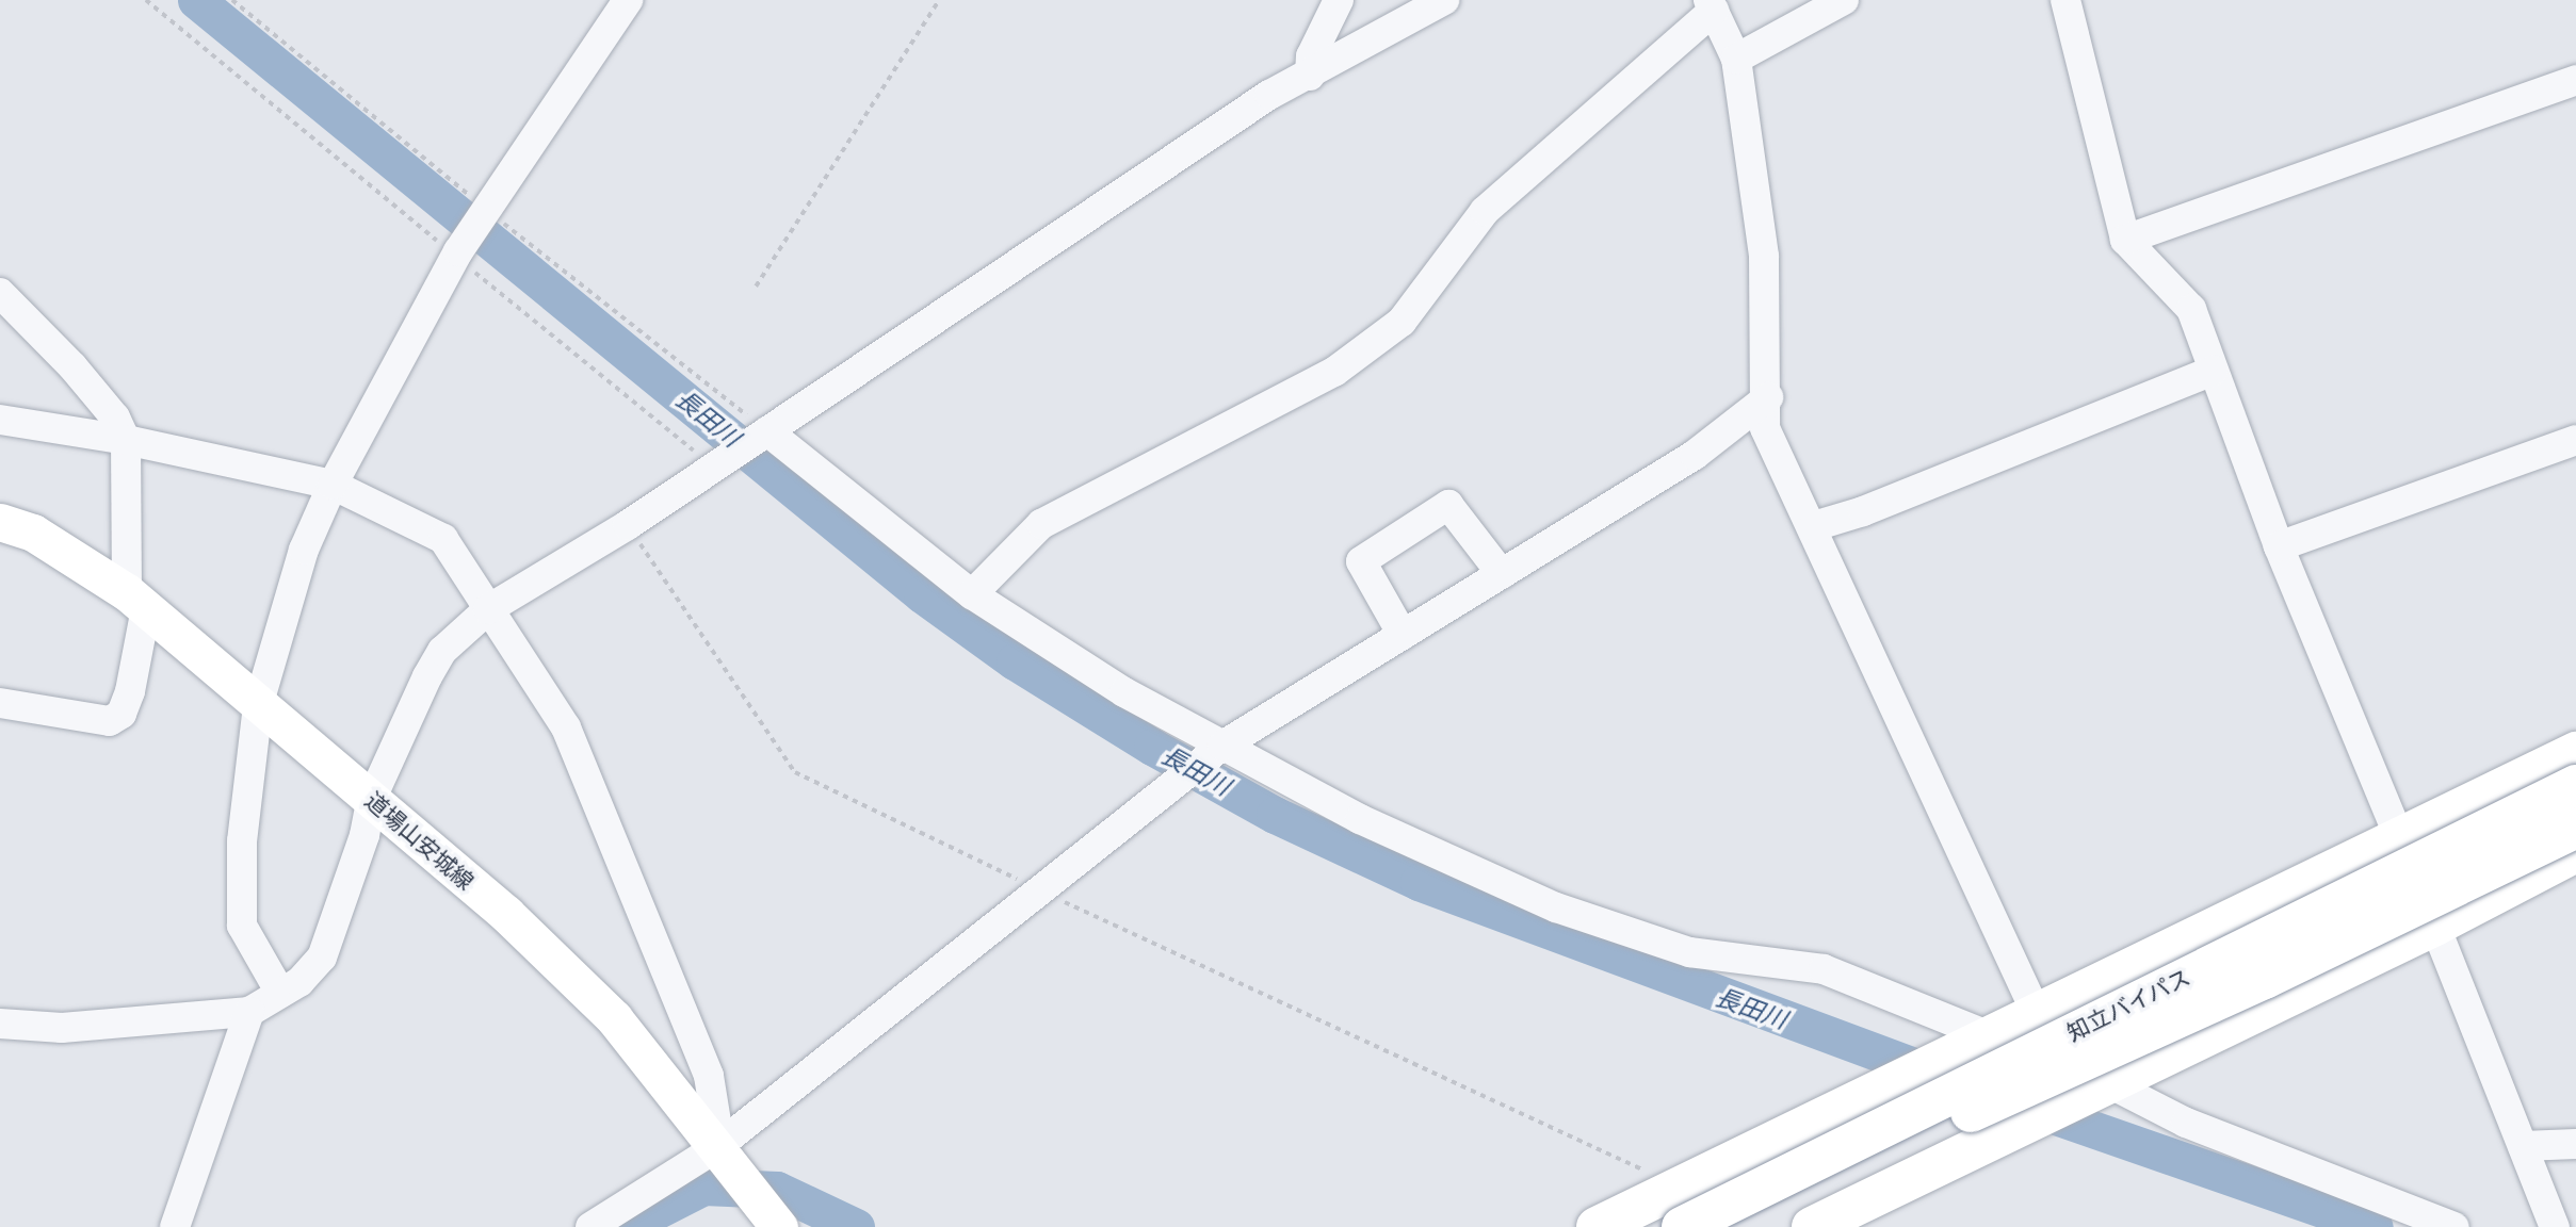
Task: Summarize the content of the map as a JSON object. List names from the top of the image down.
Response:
{
  "streets": {
    "highway": ["知立バイパス"],
    "main road": ["道場山安城線"]
  },
  "water": ["長田川"]
}
